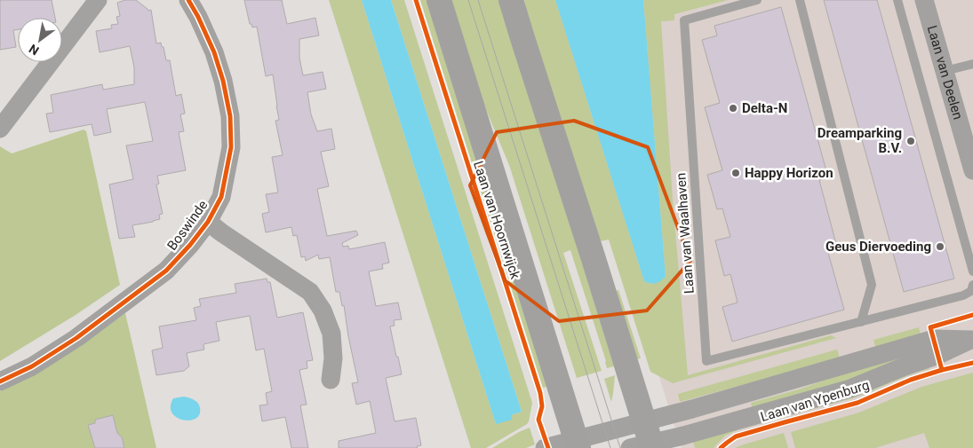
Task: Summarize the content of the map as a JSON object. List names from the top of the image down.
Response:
{
  "streets": {
    "main road": ["Laan van Hoornwijck"],
    "street": ["Laan van Deelen", "Boswinde", "Laan van Ypenburg"],
    "lane": ["Laan van Waalhaven"]
  },
  "crossings": [
    ["Laan van Hoornwijck", "Laan van Ypenburg"]
  ],
  "places": [
    "Delta-N",
    "Dreamparking B.V.",
    "Happy Horizon",
    "Geus Diervoeding"
  ],
  "north": "bottom left"
}
